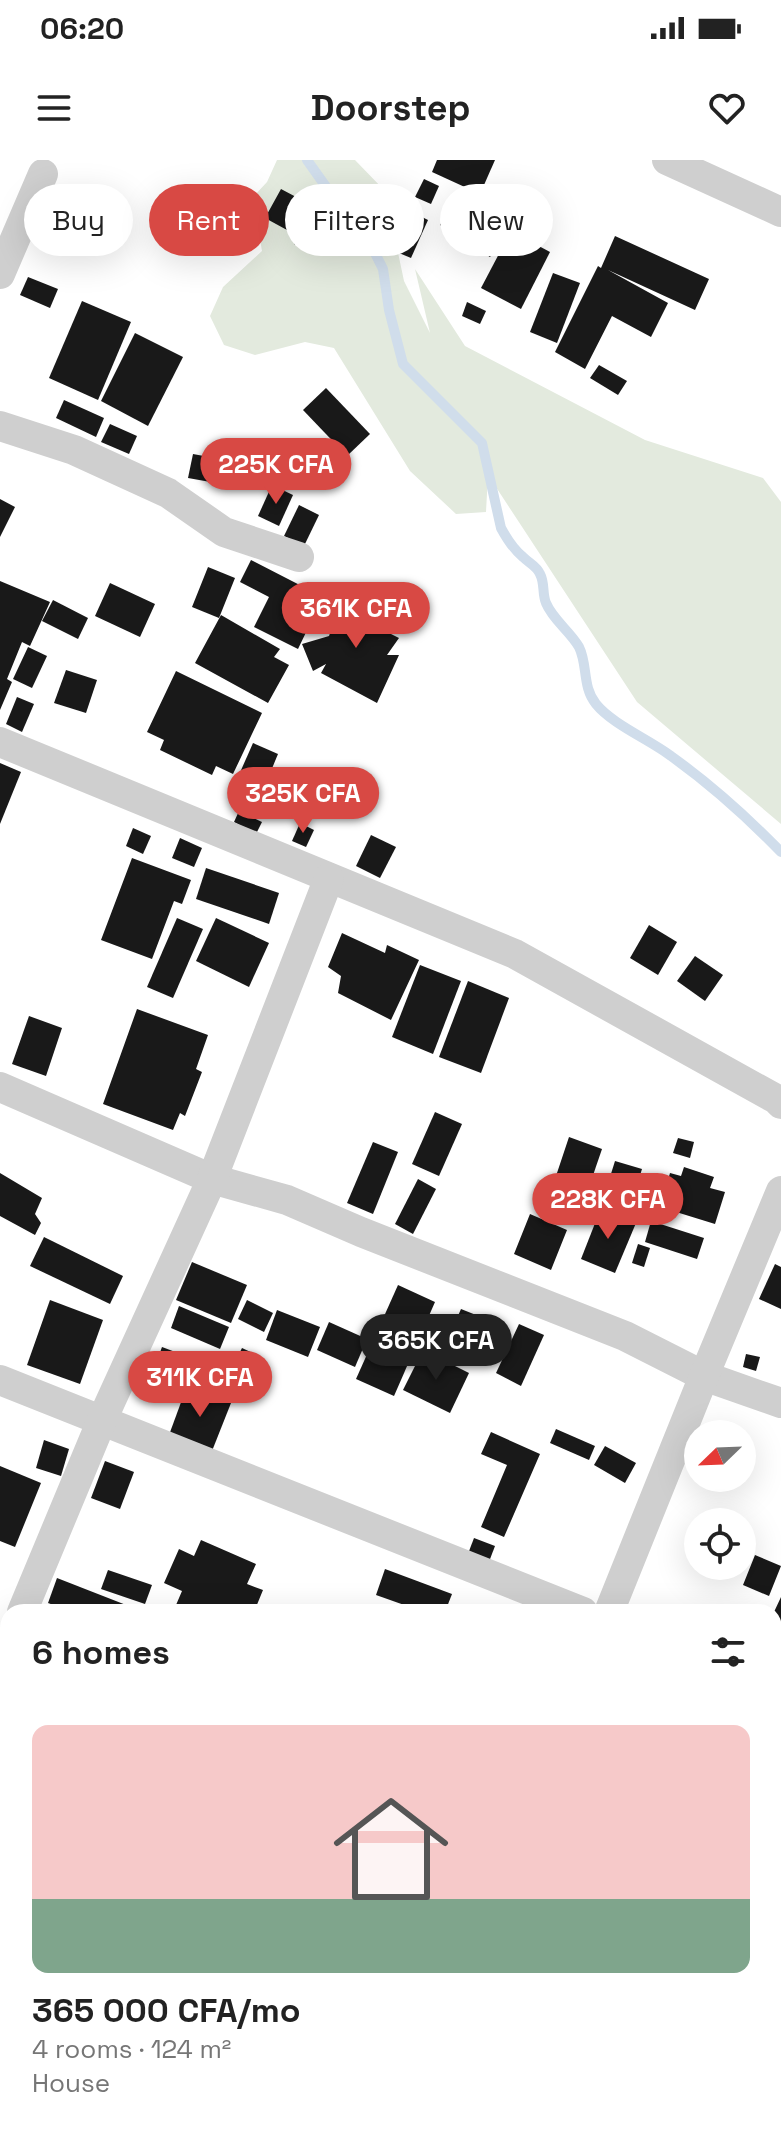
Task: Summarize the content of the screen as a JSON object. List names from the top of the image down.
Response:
{
  "north": "bottom left",
  "page": {
    "status": "06:20",
    "header": "Doorstep",
    "chip": [
      "Buy",
      "Rent",
      "Filters",
      "New"
    ],
    "price": [
      "225K CFA",
      "361K CFA",
      "325K CFA",
      "228K CFA",
      "365K CFA",
      "311K CFA"
    ],
    "heading": "6 homes",
    "list": [
      {
        "name": "365 000 CFA/mo",
        "note": "4 rooms · 124 m² · House"
      }
    ]
  }
}
